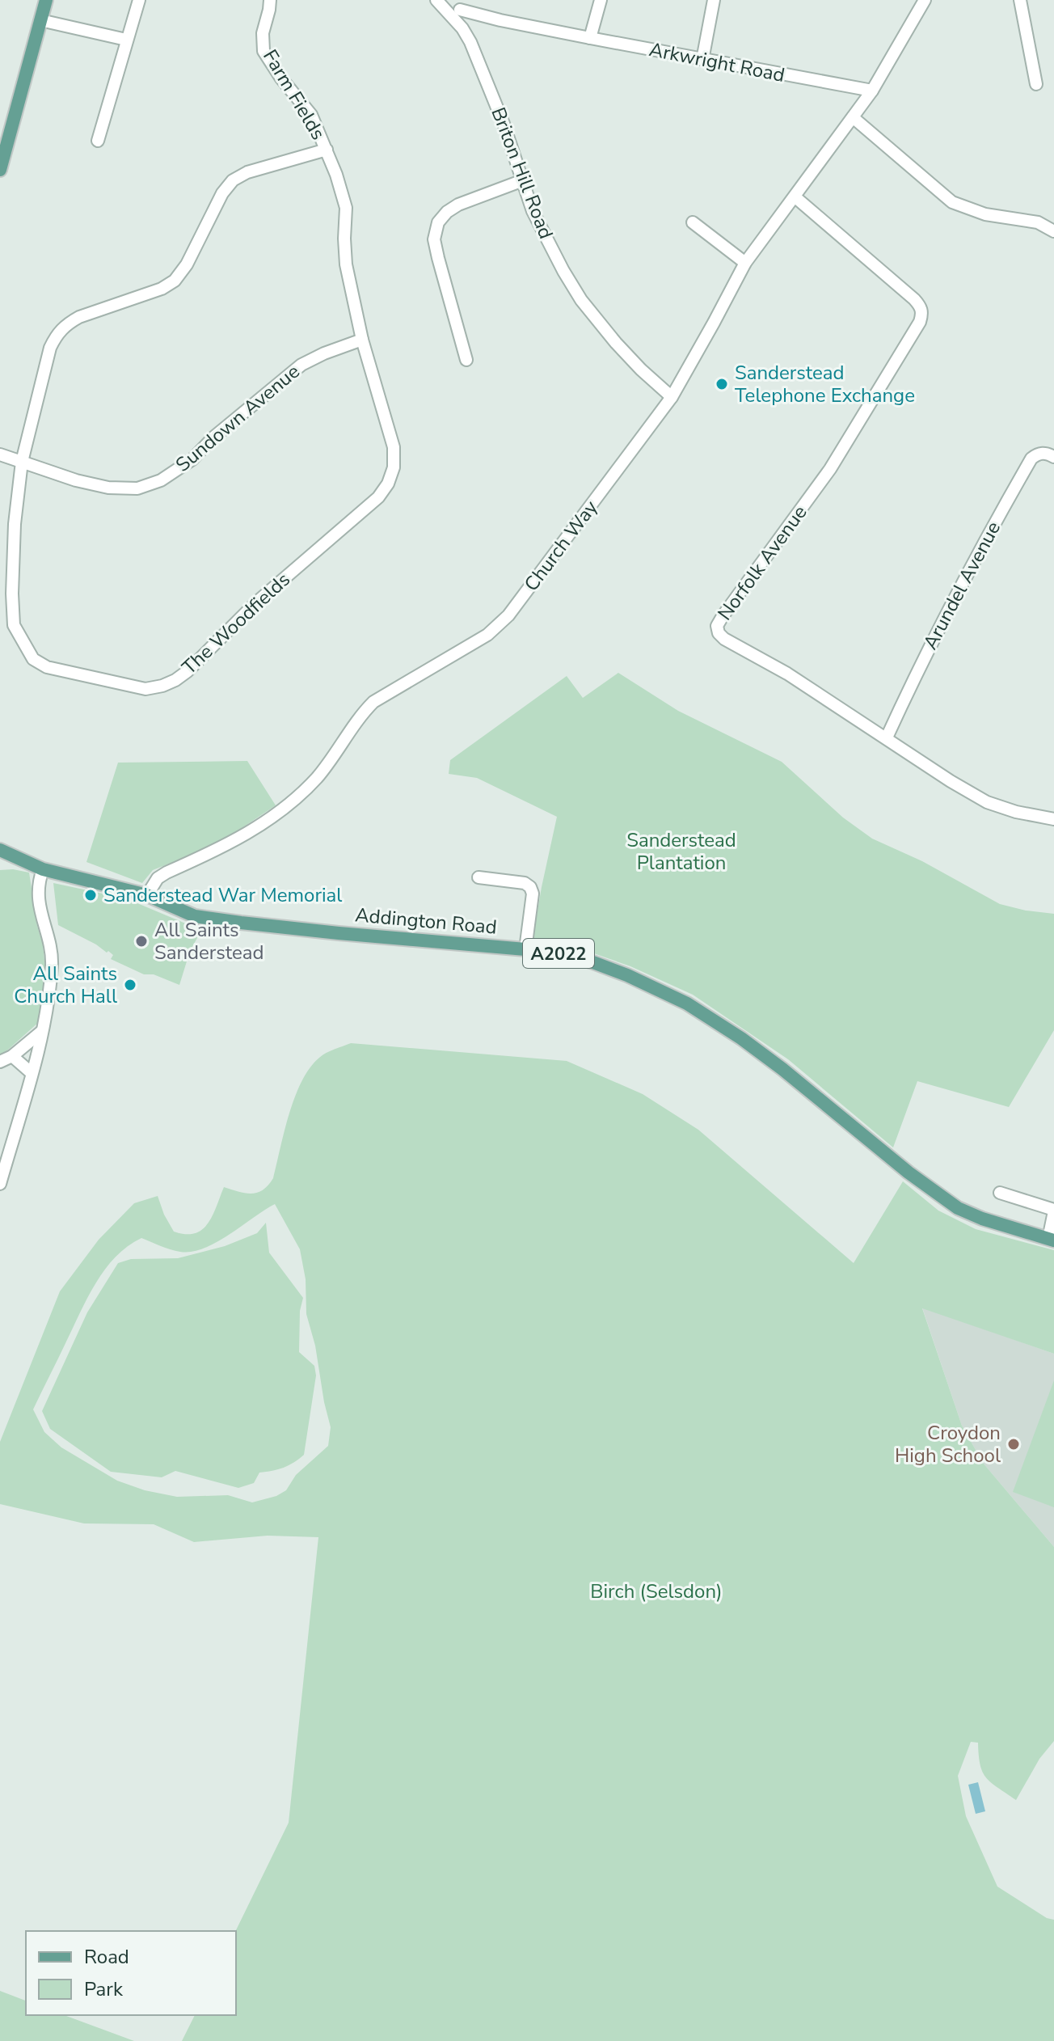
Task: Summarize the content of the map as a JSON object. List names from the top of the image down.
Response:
{
  "streets": {
    "main road": ["Addington Road", "A2022"],
    "street": [
      "Arkwright Road",
      "Farm Fields",
      "Briton Hill Road",
      "Sundown Avenue",
      "Church Way",
      "Norfolk Avenue",
      "Arundel Avenue",
      "The Woodfields"
    ]
  },
  "crossings": [
    ["Arkwright Road", "Briton Hill Road"],
    ["Arkwright Road", "Church Way"],
    ["Farm Fields", "Sundown Avenue"],
    ["Farm Fields", "The Woodfields"],
    ["Briton Hill Road", "Church Way"],
    ["Sundown Avenue", "The Woodfields"],
    ["Church Way", "Norfolk Avenue"],
    ["Church Way", "Addington Road"],
    ["Norfolk Avenue", "Arundel Avenue"],
    ["Addington Road", "A2022"]
  ],
  "parks": ["Sanderstead Plantation", "Birch (Selsdon)"],
  "places": [
    "Sanderstead Telephone Exchange",
    "Sanderstead War Memorial",
    "All Saints Sanderstead",
    "All Saints Church Hall",
    "Croydon High School"
  ],
  "legend": ["Road", "Park"]
}
